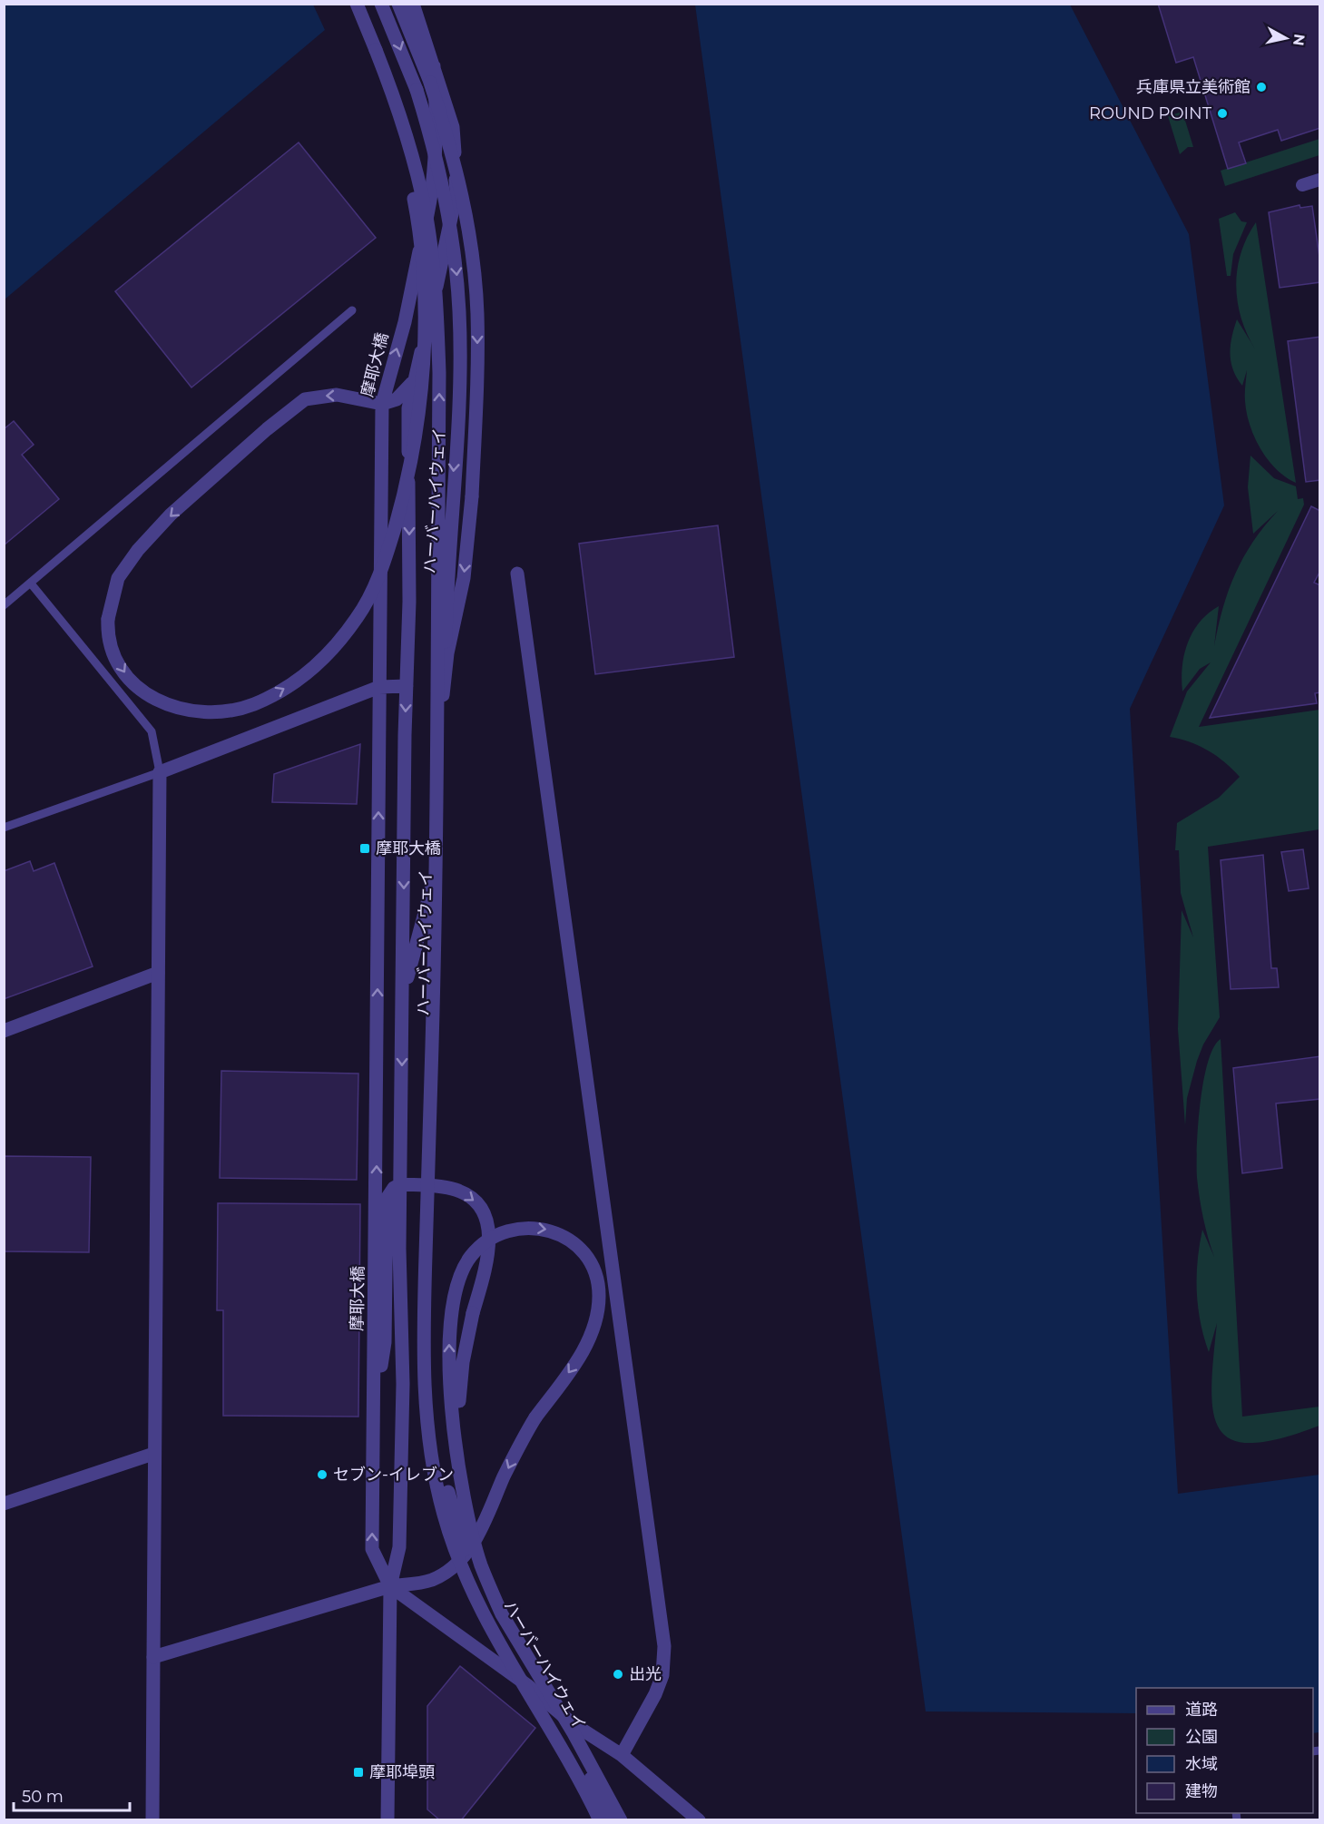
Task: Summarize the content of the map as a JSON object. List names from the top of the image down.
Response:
{
  "streets": {
    "street": ["摩耶大橋", "ハーバーハイウェイ"]
  },
  "places": {
    "other": [
      "兵庫県立美術館",
      "ROUND POINT",
      "セブン-イレブン",
      "出光"
    ],
    "transit": ["摩耶大橋", "摩耶埠頭"]
  },
  "legend": [
    "道路",
    "公園",
    "水域",
    "建物"
  ],
  "scale_bar": "50 m",
  "north": "right"
}
